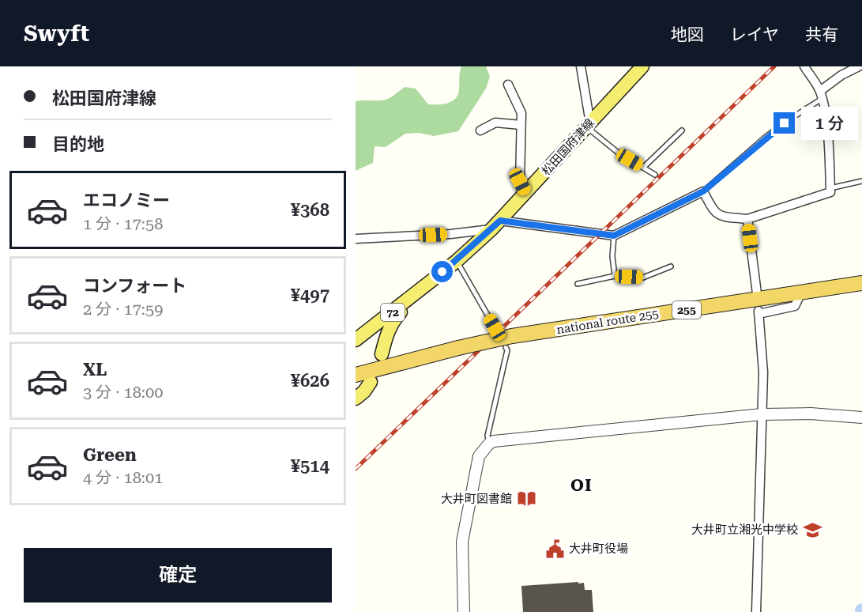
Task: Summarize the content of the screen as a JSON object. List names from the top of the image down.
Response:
{
  "streets": {
    "highway": ["255", "national route 255"],
    "main road": ["松田国府津線", "72"]
  },
  "districts": ["OI"],
  "places": {
    "library": ["大井町図書館"],
    "school or university": ["大井町立湘光中学校"],
    "public building": ["大井町役場"]
  },
  "page": {
    "header": "Swyft",
    "nav": ["地図", "レイヤ", "共有"],
    "banner": ["松田国府津線", "目的地"],
    "bubble": "1 分",
    "list": [
      {
        "name": "エコノミー",
        "note": "1 分 · 17:58",
        "value": "¥368"
      },
      {
        "name": "コンフォート",
        "note": "2 分 · 17:59",
        "value": "¥497"
      },
      {
        "name": "XL",
        "note": "3 分 · 18:00",
        "value": "¥626"
      },
      {
        "name": "Green",
        "note": "4 分 · 18:01",
        "value": "¥514"
      }
    ],
    "buttons": "確定"
  }
}
